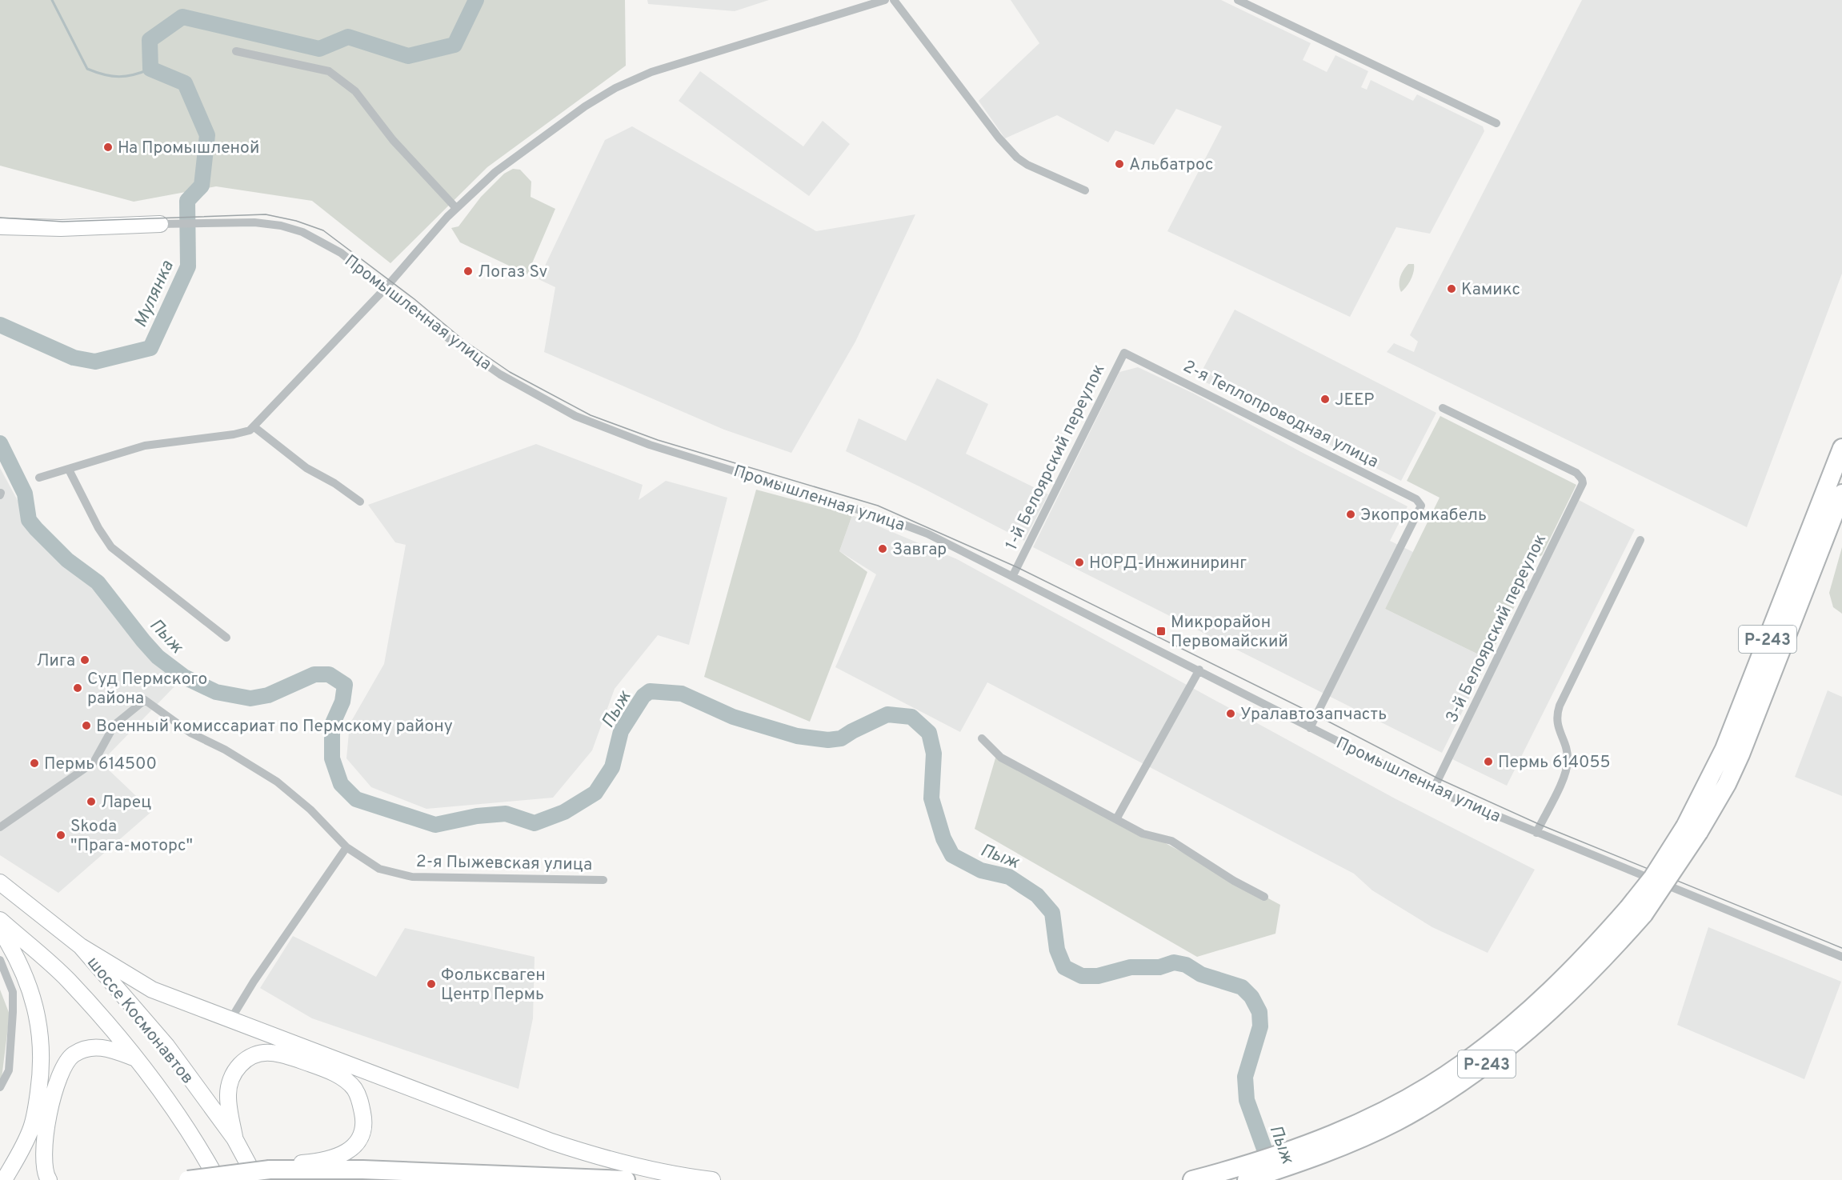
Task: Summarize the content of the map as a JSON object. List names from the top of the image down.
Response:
{
  "streets": {
    "highway": ["Р-243"],
    "main road": ["Промышленная улица", "шоссе Космонавтов"],
    "street": [
      "2-я Теплопроводная улица",
      "1-й Белоярский переулок",
      "3-й Белоярский переулок",
      "2-я Пыжевская улица"
    ]
  },
  "crossings": [
    ["Промышленная улица", "2-я Теплопроводная улица"],
    ["Промышленная улица", "1-й Белоярский переулок"],
    ["Промышленная улица", "3-й Белоярский переулок"],
    ["2-я Теплопроводная улица", "1-й Белоярский переулок"]
  ],
  "water": ["Мулянка", "Пыж"],
  "places": {
    "other": [
      "На Промышленой",
      "Альбатрос",
      "Логаз Sv",
      "Камикс",
      "JEEP",
      "Экопромкабель",
      "Завгар",
      "НОРД-Инжиниринг",
      "Лига",
      "Суд Пермского района",
      "Уралавтозапчасть",
      "Военный комиссариат по Пермскому району",
      "Пермь 614055",
      "Пермь 614500",
      "Ларец",
      "Skoda \"Прага-моторс\"",
      "Фольксваген Центр Пермь"
    ],
    "transit": ["Микрорайон Первомайский"]
  }
}
